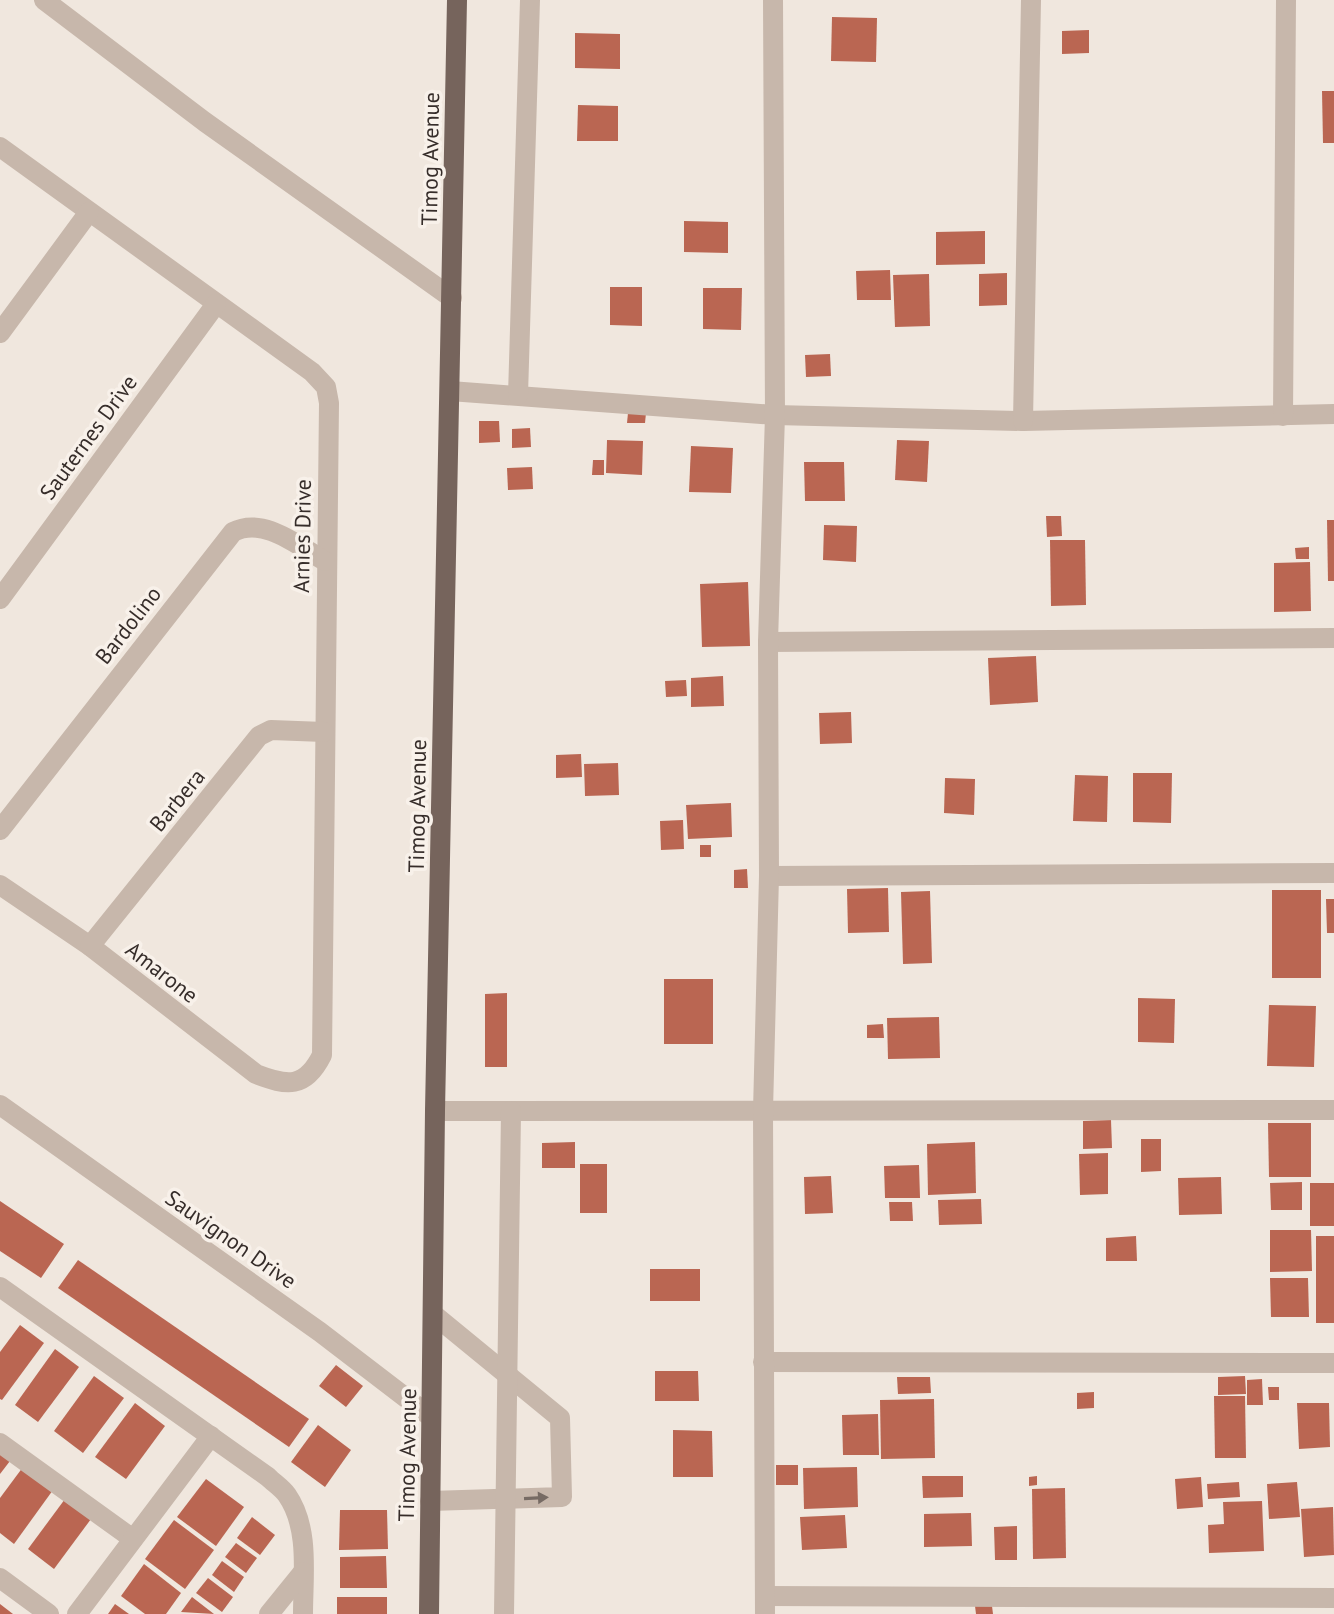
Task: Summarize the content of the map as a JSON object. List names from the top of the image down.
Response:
{
  "streets": {
    "main road": ["Timog Avenue"],
    "street": [
      "Sauternes Drive",
      "Arnies Drive",
      "Bardolino",
      "Barbera",
      "Amarone",
      "Sauvignon Drive"
    ]
  },
  "crossings": [
    ["Timog Avenue", "Sauvignon Drive"],
    ["Sauternes Drive", "Arnies Drive"],
    ["Arnies Drive", "Bardolino"],
    ["Arnies Drive", "Barbera"],
    ["Arnies Drive", "Amarone"],
    ["Barbera", "Amarone"]
  ]
}
